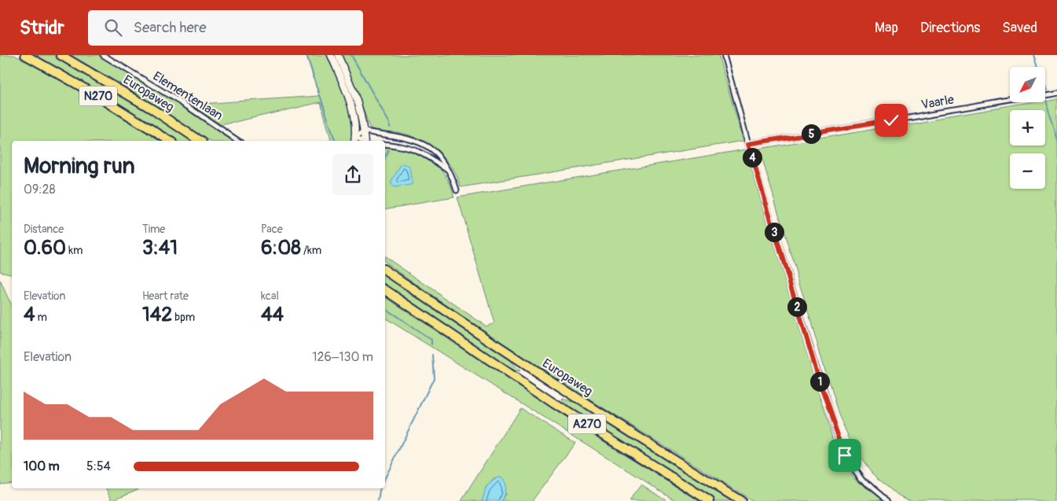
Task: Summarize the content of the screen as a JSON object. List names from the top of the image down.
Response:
{
  "streets": {
    "highway": ["Europaweg", "N270", "A270"],
    "street": ["Elementenlaan", "Vaarle"]
  },
  "north": "bottom left",
  "page": {
    "header": "Stridr",
    "search": "Search here",
    "nav": ["Map", "Directions", "Saved"],
    "map_buttons": ["+", "−"],
    "pins": [
      "5",
      "4",
      "3",
      "2",
      "1"
    ],
    "heading": ["Morning run", "09:28"],
    "stats": [
      ["Distance", "0.60 km"],
      ["Time", "3:41"],
      ["Pace", "6:08 /km"],
      ["Elevation", "4 m"],
      ["Heart rate", "142 bpm"],
      ["kcal", "44"]
    ],
    "chart": ["Elevation", "126–130 m"],
    "list": [
      {
        "name": "100 m",
        "note": "5:54"
      }
    ]
  }
}
